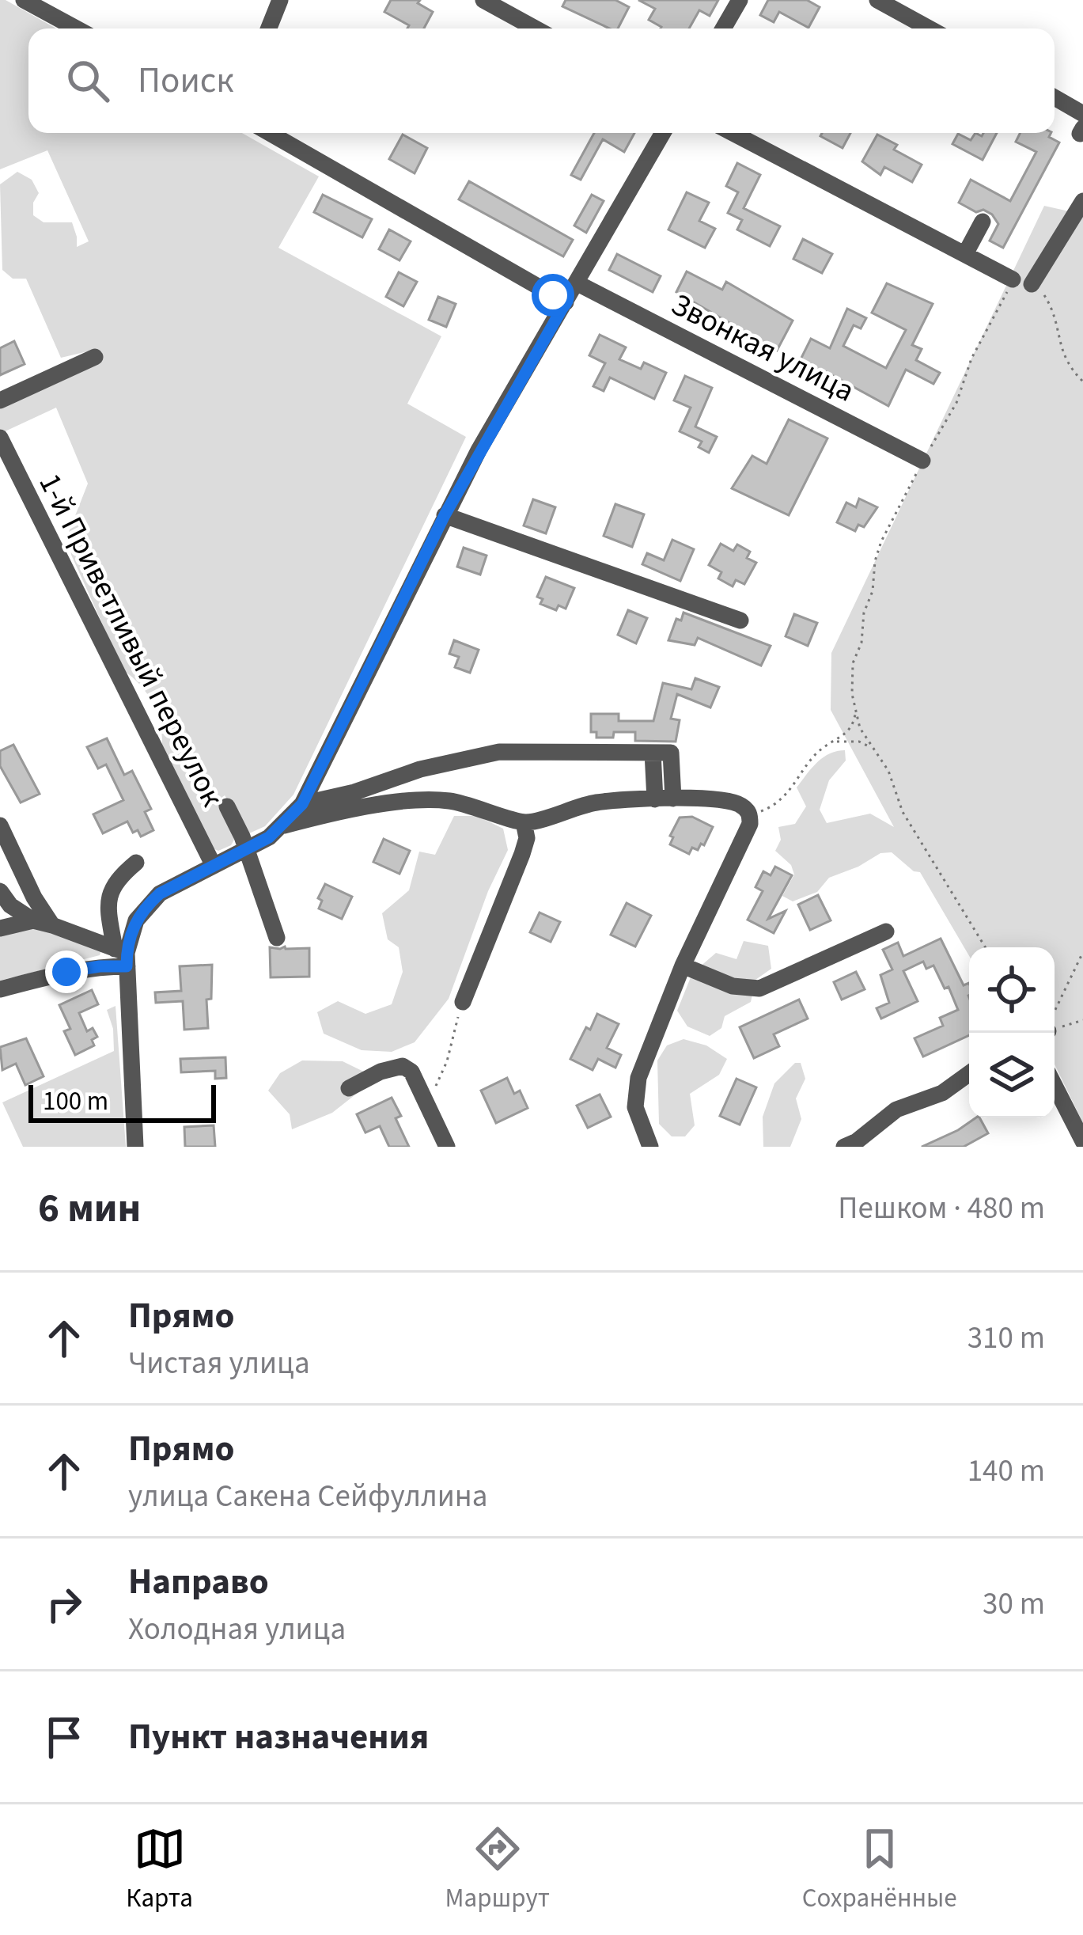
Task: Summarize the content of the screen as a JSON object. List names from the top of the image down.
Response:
{
  "streets": {
    "street": ["Звонкая улица", "1-й Приветливый переулок"]
  },
  "scale_bar": "100 m",
  "page": {
    "search": "Поиск",
    "scale": "100 m",
    "heading": ["6 мин", "Пешком · 480 m"],
    "list": [
      ["Прямо", "Чистая улица", "310 m"],
      ["Прямо", "улица Сакена Сейфуллина", "140 m"],
      ["Направо", "Холодная улица", "30 m"],
      "Пункт назначения"
    ],
    "nav": ["Карта", "Маршрут", "Сохранённые"]
  }
}
